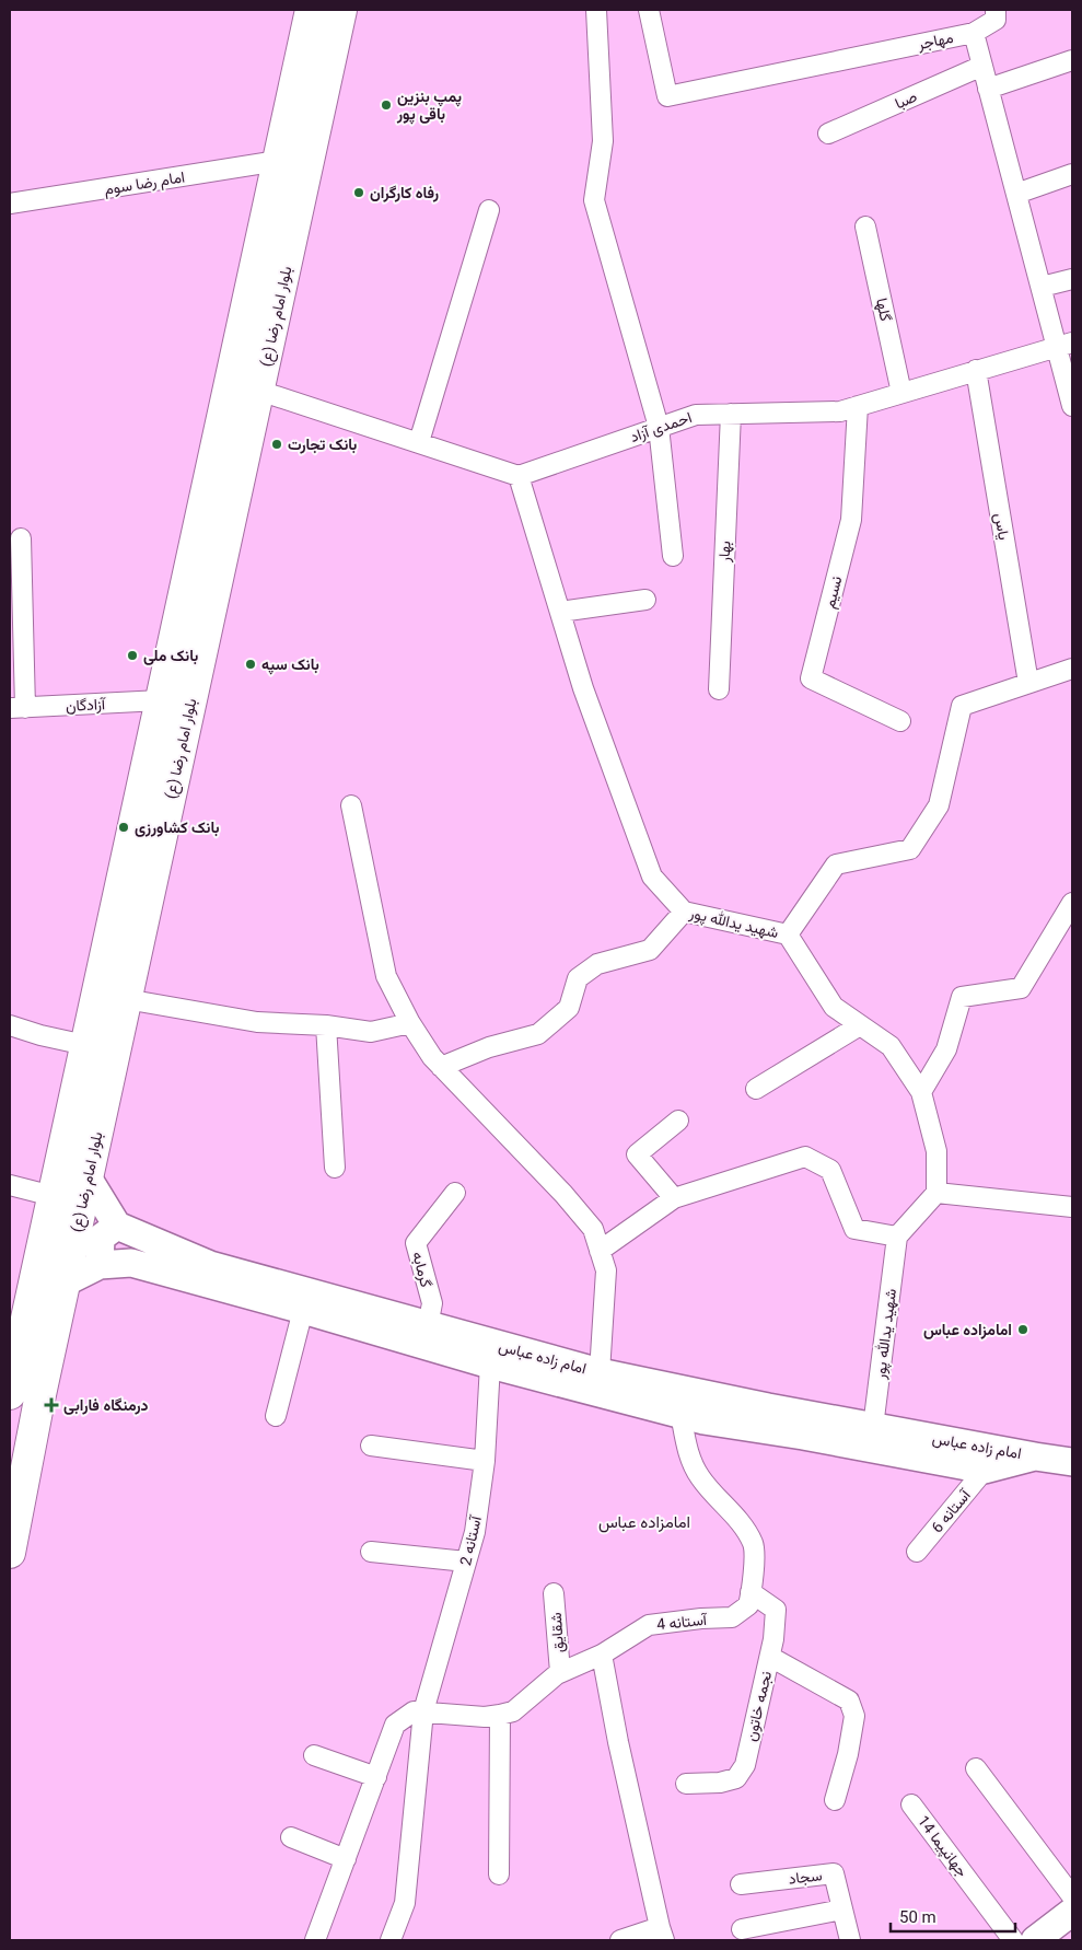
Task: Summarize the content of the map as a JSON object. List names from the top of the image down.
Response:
{
  "streets": {
    "highway": ["بلوار امام رضا (ع)"],
    "street": [
      "مهاجر",
      "صبا",
      "امام رضا سوم",
      "گلها",
      "احمدی آزاد",
      "یاس",
      "بهار",
      "نسیم",
      "آزادگان",
      "شهید یدالله پور",
      "گرمابه",
      "امام زاده عباس",
      "آستانه 6",
      "آستانه 2",
      "آستانه 4",
      "شقایق",
      "نجمه خاتون",
      "جهانپیما 14",
      "سجاد"
    ]
  },
  "crossings": [
    ["مهاجر", "صبا"],
    ["مهاجر", "احمدی آزاد"],
    ["امام رضا سوم", "بلوار امام رضا (ع)"],
    ["گلها", "احمدی آزاد"],
    ["بلوار امام رضا (ع)", "آزادگان"],
    ["بلوار امام رضا (ع)", "امام زاده عباس"],
    ["احمدی آزاد", "یاس"],
    ["احمدی آزاد", "بهار"],
    ["احمدی آزاد", "نسیم"],
    ["احمدی آزاد", "شهید یدالله پور"],
    ["شهید یدالله پور", "امام زاده عباس"],
    ["گرمابه", "امام زاده عباس"],
    ["امام زاده عباس", "آستانه 6"],
    ["امام زاده عباس", "آستانه 2"],
    ["امام زاده عباس", "آستانه 4"],
    ["آستانه 2", "آستانه 4"],
    ["آستانه 4", "شقایق"],
    ["آستانه 4", "نجمه خاتون"]
  ],
  "districts": ["امامزاده عباس"],
  "places": {
    "other": [
      "پمپ بنزین باقی پور",
      "رفاه کارگران",
      "بانک تجارت",
      "بانک ملی",
      "بانک سپه",
      "بانک کشاورزی",
      "امامزاده عباس"
    ],
    "health": ["درمنگاه فارابی"]
  },
  "scale_bar": "50 m"
}
